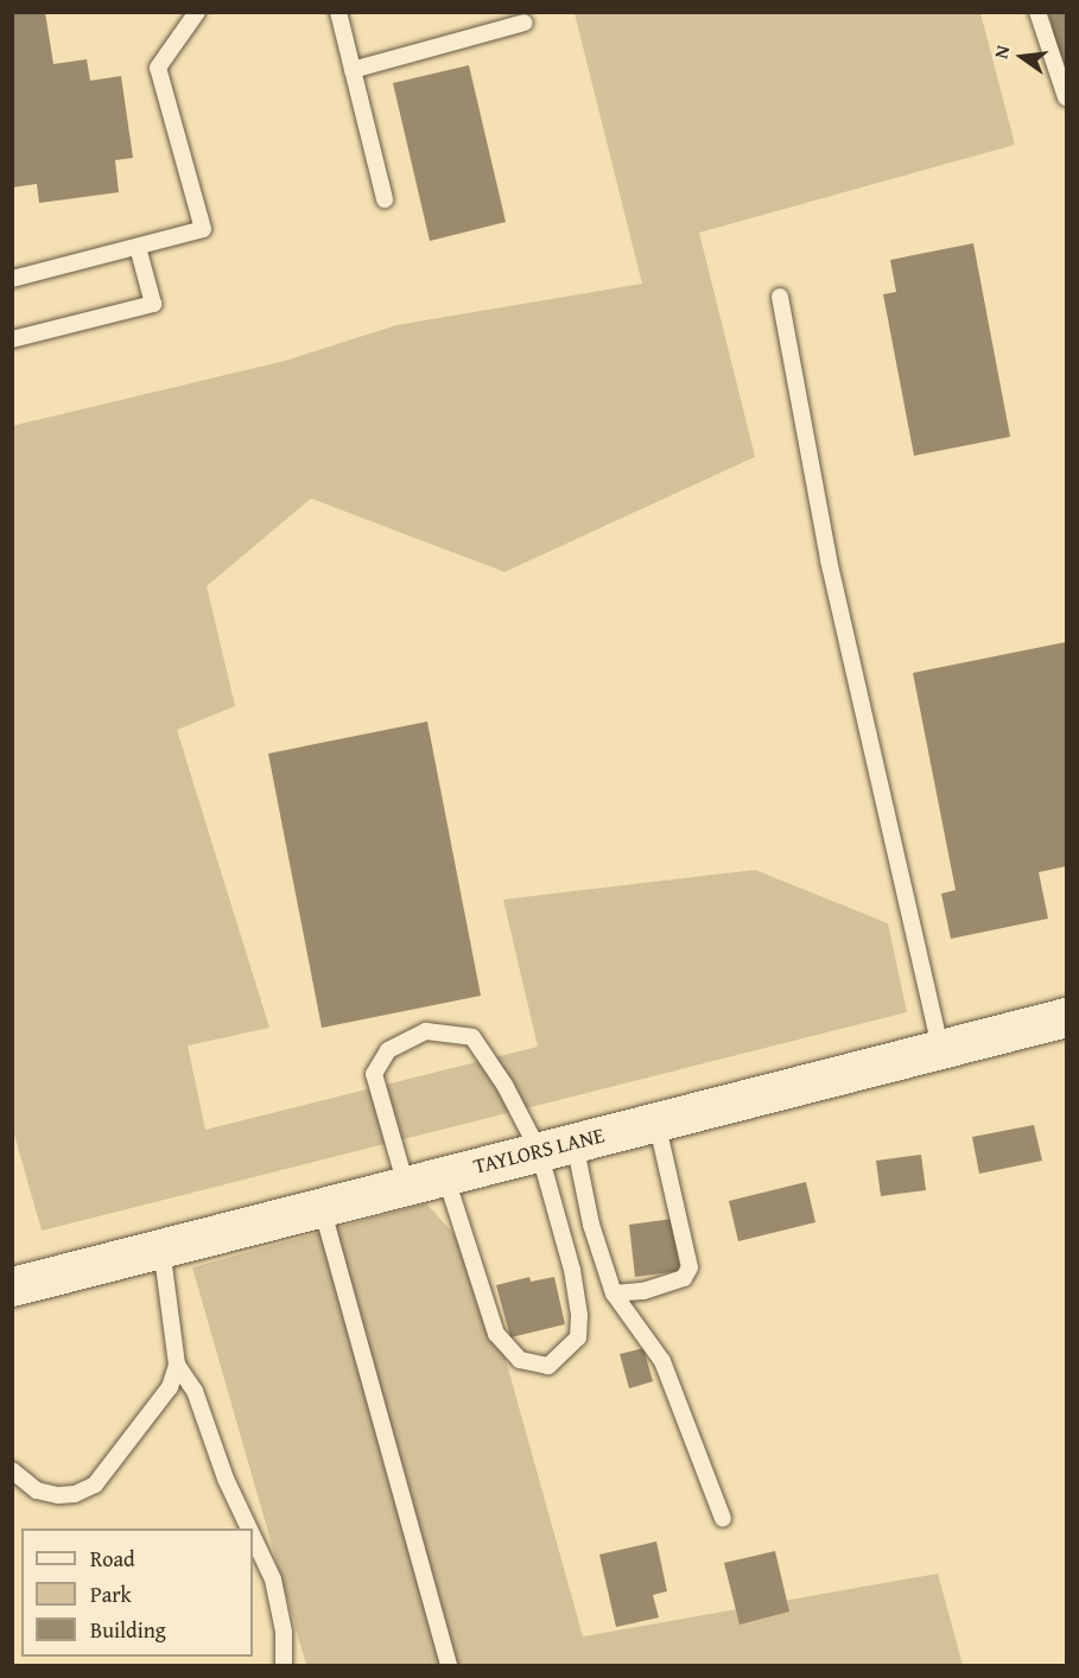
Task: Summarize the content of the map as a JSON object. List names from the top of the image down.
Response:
{
  "streets": {
    "street": ["TAYLORS LANE"]
  },
  "legend": ["Road", "Park", "Building"],
  "north": "left"
}
